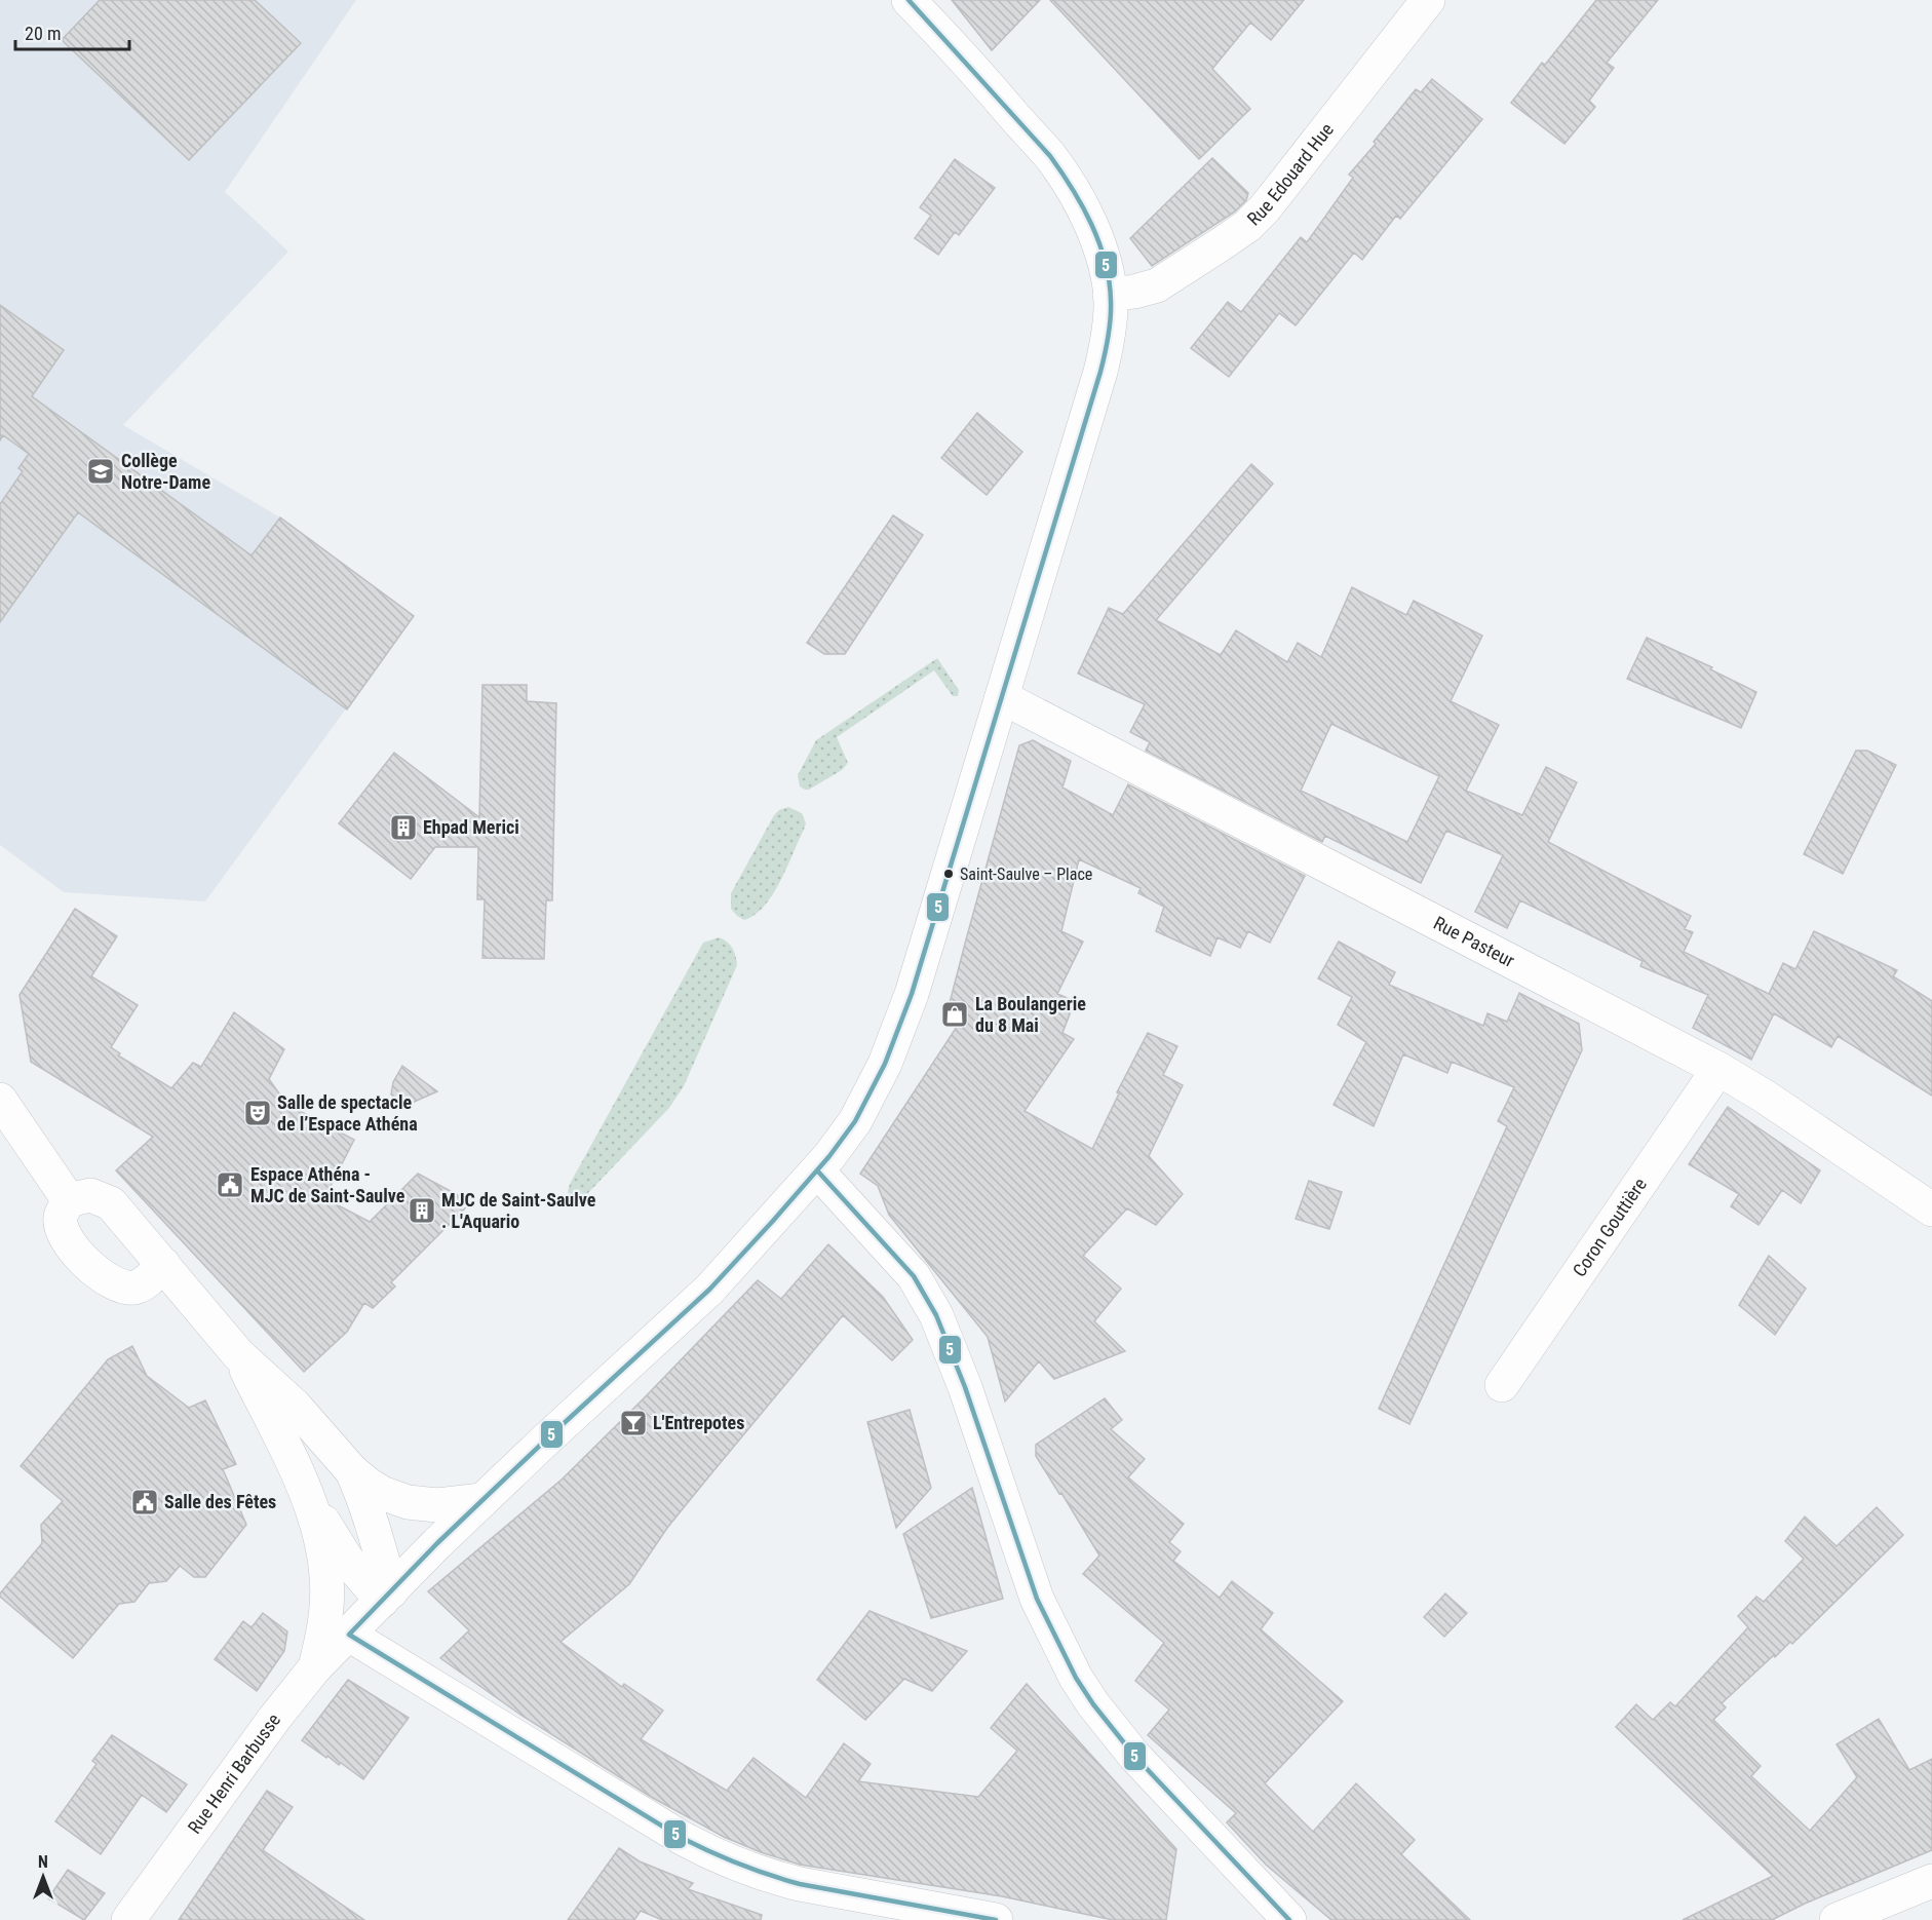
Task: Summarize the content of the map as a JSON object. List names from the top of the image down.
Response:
{
  "streets": {
    "street": [
      "Rue Edouard Hue",
      "Rue Pasteur",
      "Coron Gouttière",
      "Rue Henri Barbusse"
    ]
  },
  "crossings": [
    ["Rue Edouard Hue", "Rue Henri Barbusse"],
    ["Rue Pasteur", "Coron Gouttière"],
    ["Rue Pasteur", "Rue Henri Barbusse"]
  ],
  "places": {
    "school or university": ["Collège Notre-Dame"],
    "building": ["Ehpad Merici", "MJC de Saint-Saulve . L'Aquario"],
    "other": ["Saint-Saulve – Place"],
    "shop": ["La Boulangerie du 8 Mai"],
    "theatre": ["Salle de spectacle de l’Espace Athéna"],
    "public building": ["Espace Athéna - MJC de Saint-Saulve", "Salle des Fêtes"],
    "bar": ["L'Entrepotes"]
  },
  "lines": ["transit line 5"],
  "scale_bar": "20 m",
  "north": "top"
}
